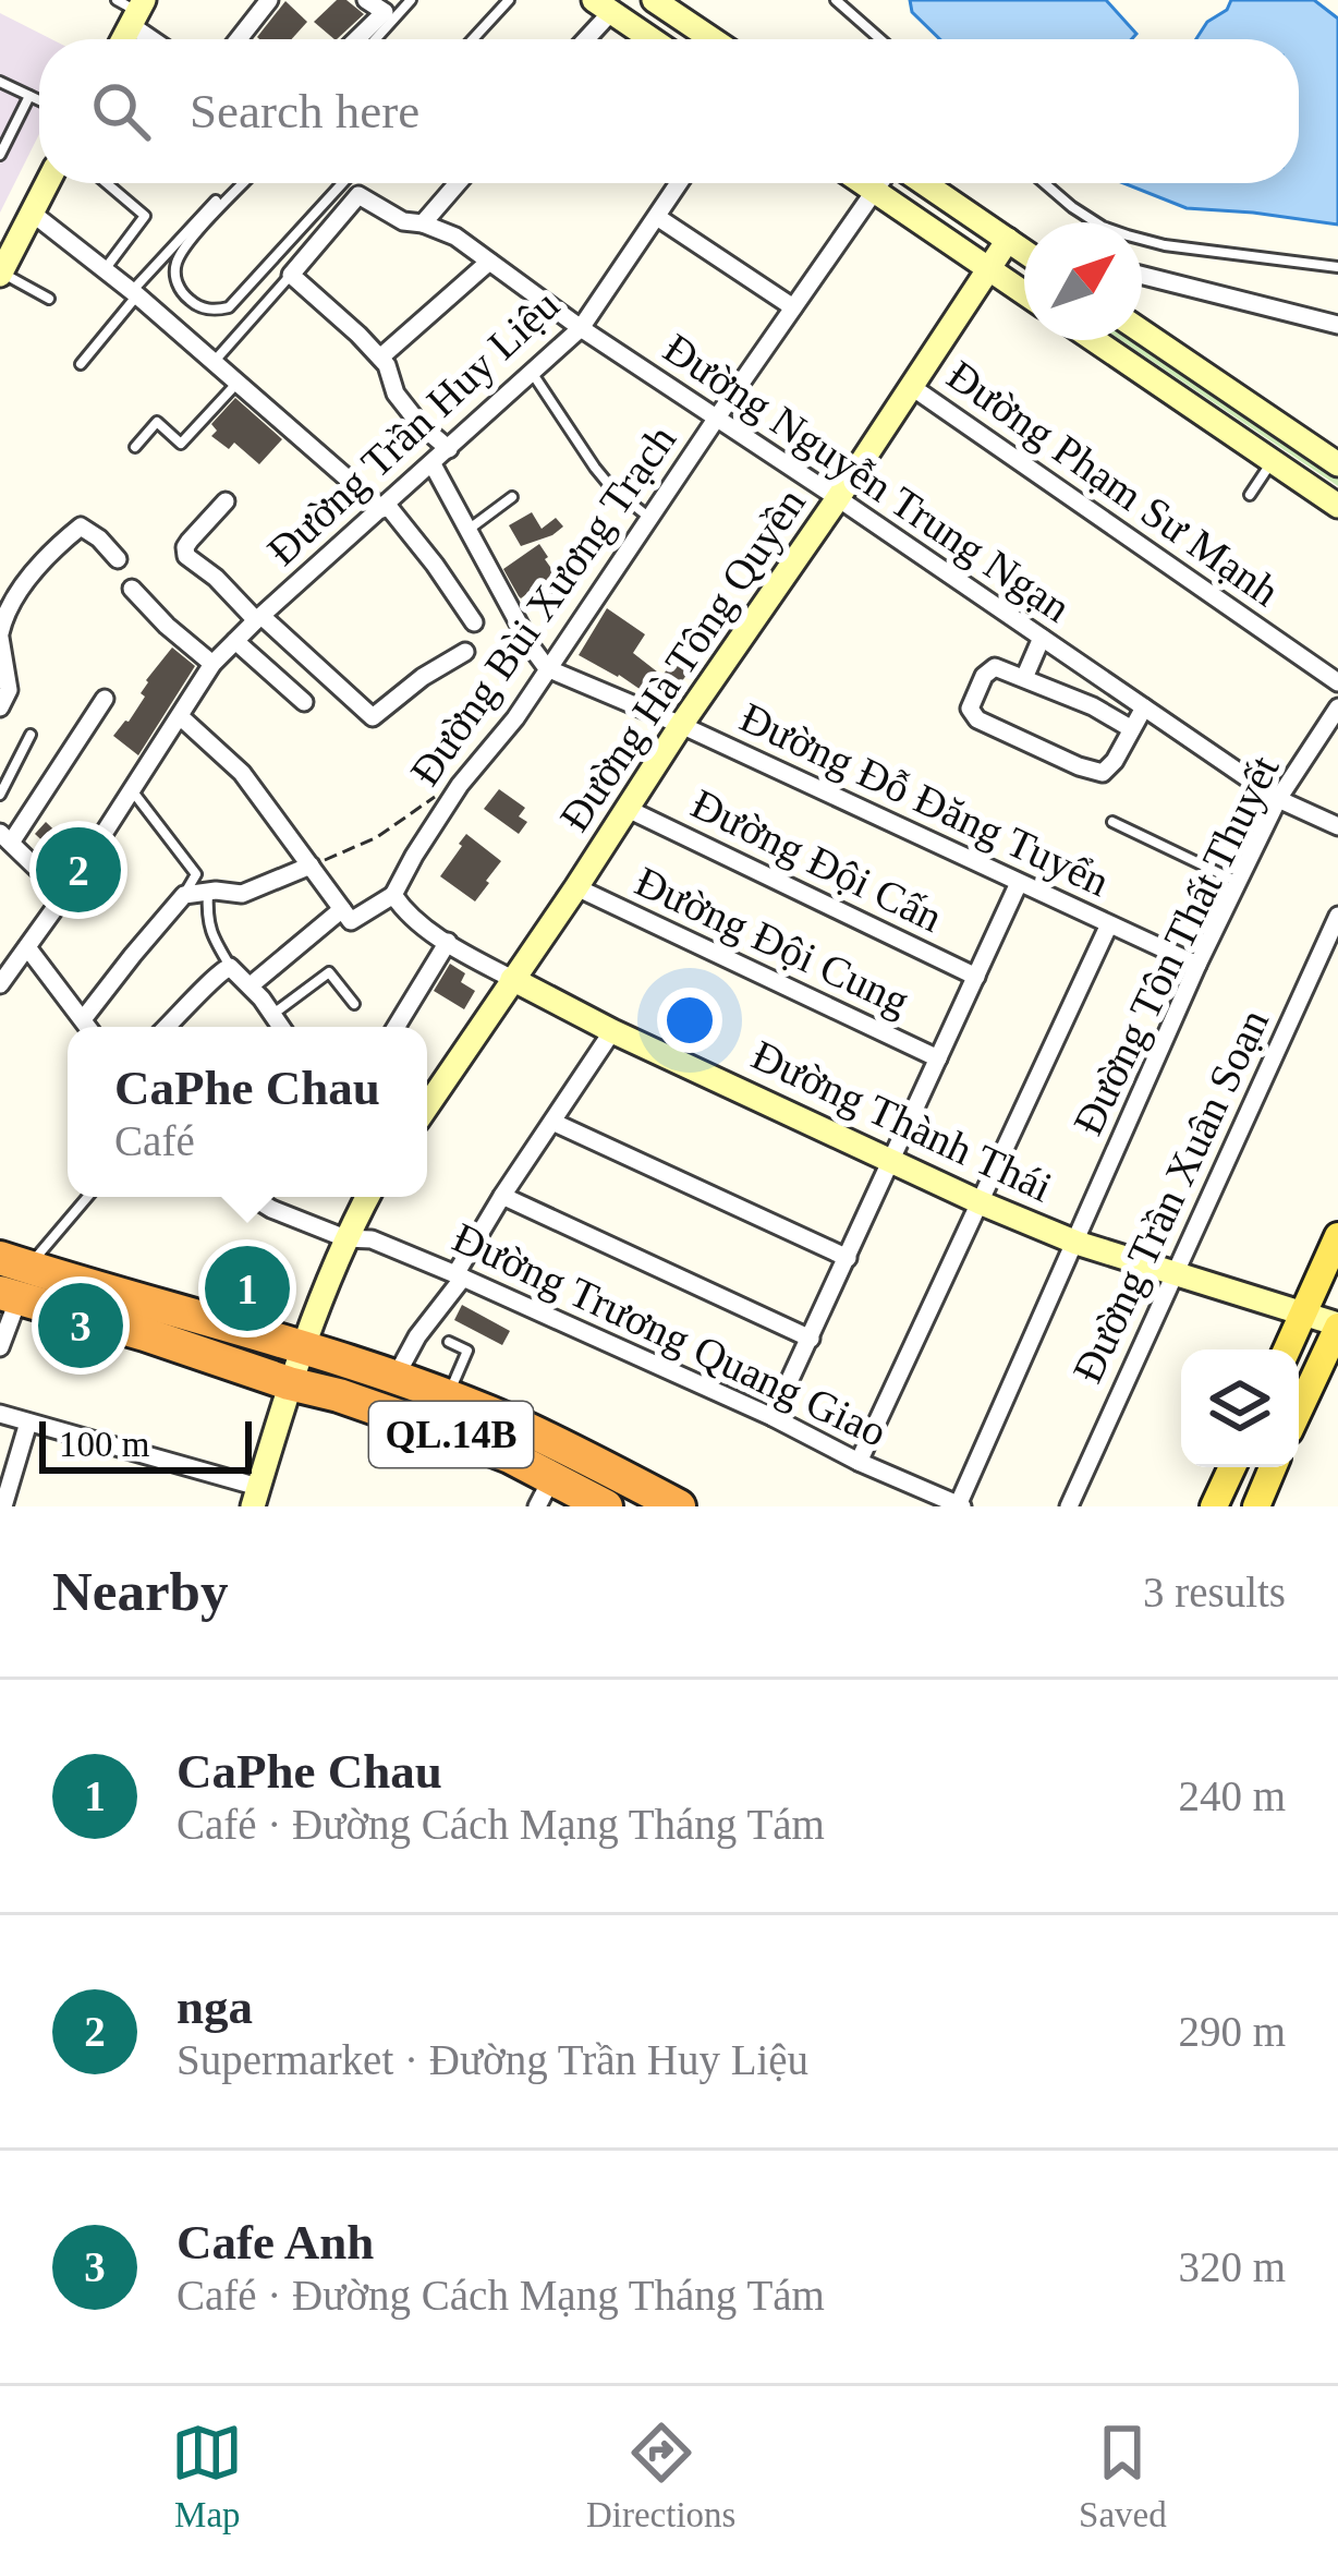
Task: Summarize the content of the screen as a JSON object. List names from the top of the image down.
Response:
{
  "streets": {
    "highway": ["QL.14B"],
    "street": [
      "Đường Trần Huy Liệu",
      "Đường Nguyễn Trung Ngạn",
      "Đường Phạm Sư Mạnh",
      "Đường Bùi Xương Trạch",
      "Đường Hà Tông Quyền",
      "Đường Đỗ Đăng Tuyển",
      "Đường Đội Cấn",
      "Đường Đội Cung",
      "Đường Tôn Thất Thuyết",
      "Đường Thành Thái",
      "Đường Trần Xuân Soạn",
      "Đường Trương Quang Giao"
    ]
  },
  "crossings": [
    ["Đường Trần Huy Liệu", "Đường Nguyễn Trung Ngạn"],
    ["Đường Nguyễn Trung Ngạn", "Đường Bùi Xương Trạch"],
    ["Đường Nguyễn Trung Ngạn", "Đường Hà Tông Quyền"],
    ["Đường Nguyễn Trung Ngạn", "Đường Tôn Thất Thuyết"],
    ["Đường Phạm Sư Mạnh", "Đường Hà Tông Quyền"],
    ["Đường Bùi Xương Trạch", "Đường Đỗ Đăng Tuyển"],
    ["Đường Bùi Xương Trạch", "Đường Thành Thái"],
    ["Đường Hà Tông Quyền", "Đường Đỗ Đăng Tuyển"],
    ["Đường Hà Tông Quyền", "Đường Đội Cấn"],
    ["Đường Hà Tông Quyền", "Đường Đội Cung"],
    ["Đường Hà Tông Quyền", "Đường Thành Thái"],
    ["Đường Đỗ Đăng Tuyển", "Đường Tôn Thất Thuyết"],
    ["Đường Tôn Thất Thuyết", "Đường Thành Thái"],
    ["Đường Tôn Thất Thuyết", "Đường Trương Quang Giao"],
    ["Đường Thành Thái", "Đường Trần Xuân Soạn"]
  ],
  "scale_bar": "100 m",
  "north": "top right",
  "page": {
    "search": "Search here",
    "pins": ["2", "1", "3"],
    "popup": ["CaPhe Chau", "Café"],
    "scale": "100 m",
    "heading": ["Nearby", "3 results"],
    "list": [
      {
        "mark": "1",
        "name": "CaPhe Chau",
        "note": "Café · Đường Cách Mạng Tháng Tám",
        "value": "240 m"
      },
      {
        "mark": "2",
        "name": "nga",
        "note": "Supermarket · Đường Trần Huy Liệu",
        "value": "290 m"
      },
      {
        "mark": "3",
        "name": "Cafe Anh",
        "note": "Café · Đường Cách Mạng Tháng Tám",
        "value": "320 m"
      }
    ],
    "nav": ["Map", "Directions", "Saved"]
  }
}
